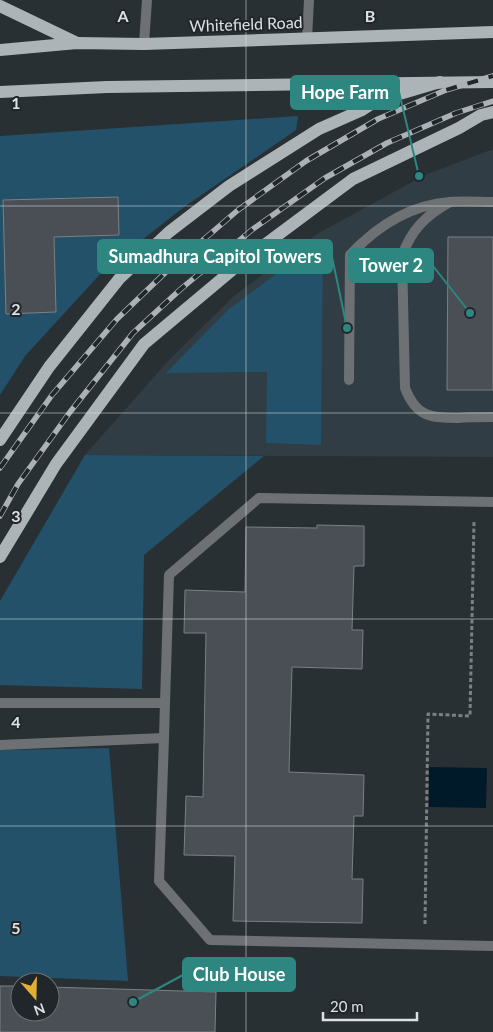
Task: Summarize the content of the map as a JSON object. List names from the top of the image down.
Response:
{
  "streets": {
    "main road": ["Whitefield Road"]
  },
  "places": [
    "Hope Farm",
    "Tower 2",
    "Sumadhura Capitol Towers",
    "Club House"
  ],
  "scale_bar": "20 m",
  "north": "bottom",
  "grid": {
    "columns": ["A", "B"],
    "rows": [
      "1",
      "2",
      "3",
      "4",
      "5"
    ]
  }
}
